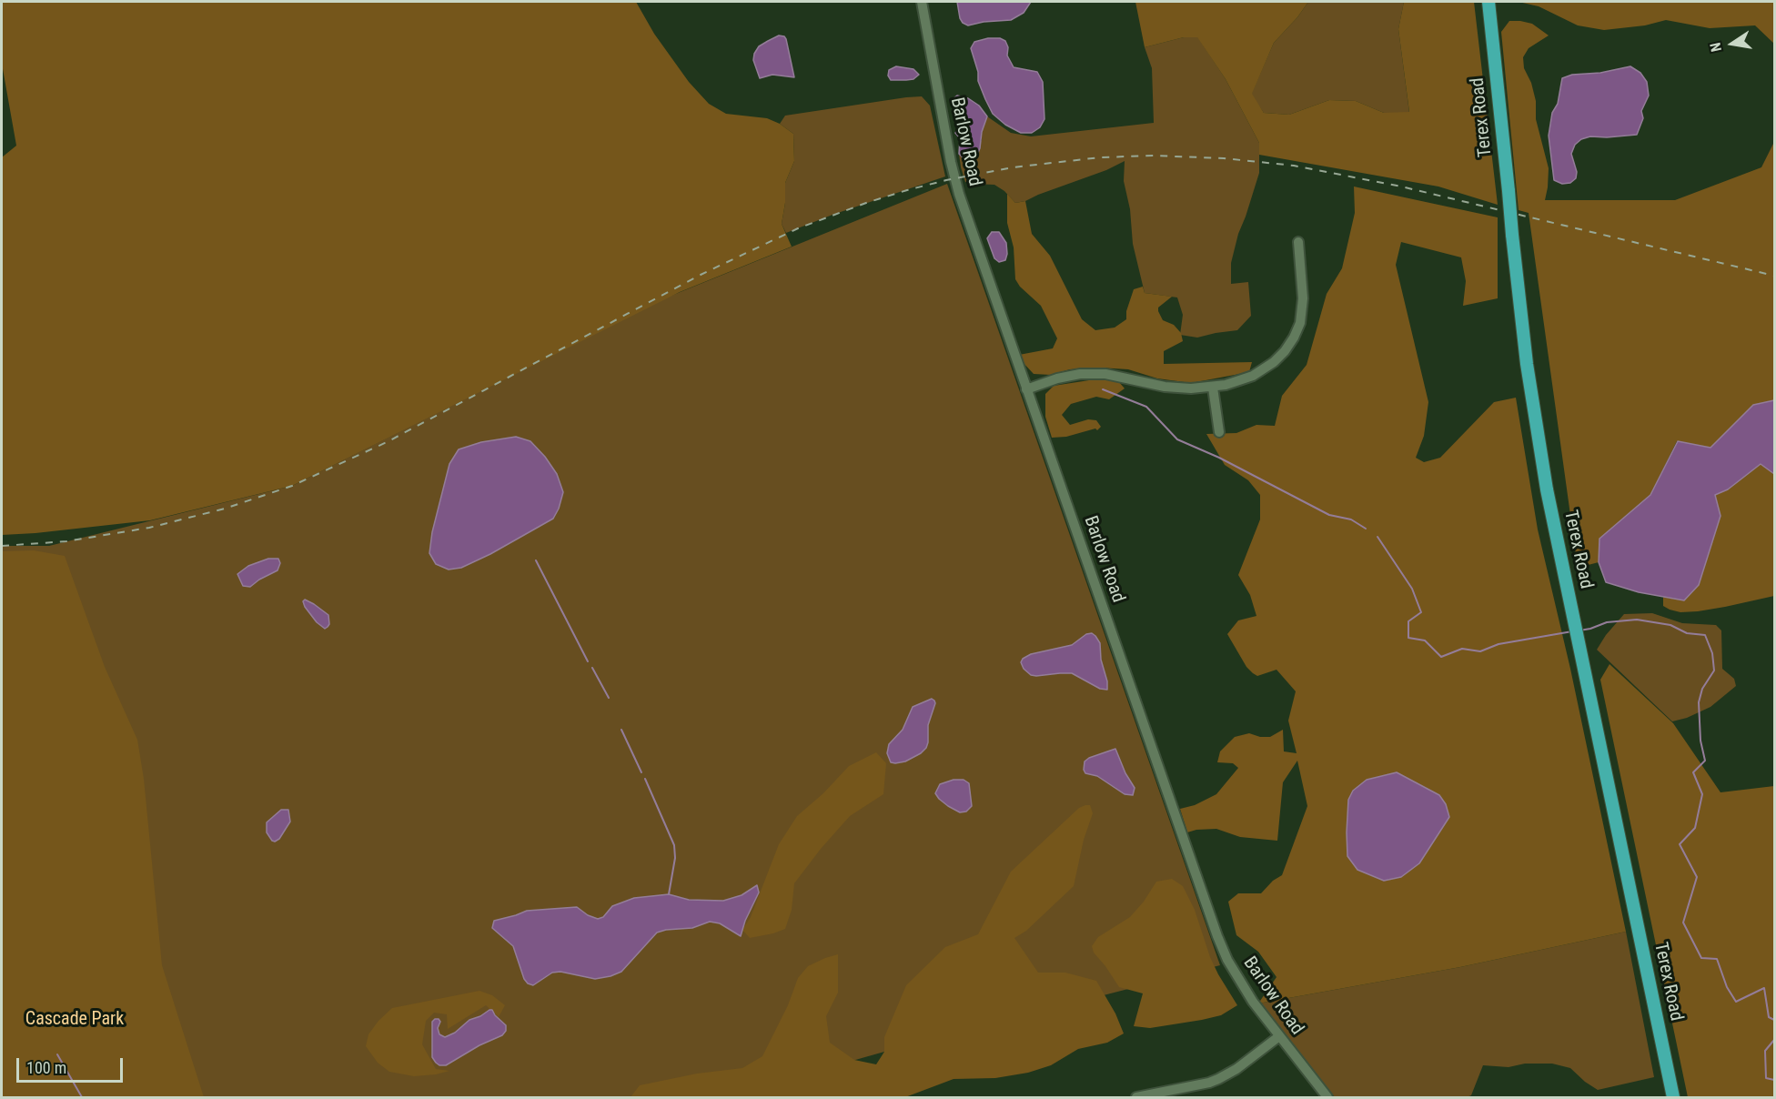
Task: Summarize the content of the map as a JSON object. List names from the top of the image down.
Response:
{
  "streets": {
    "main road": ["Terex Road"],
    "street": ["Barlow Road"]
  },
  "parks": ["Cascade Park"],
  "scale_bar": "100 m",
  "north": "left"
}
